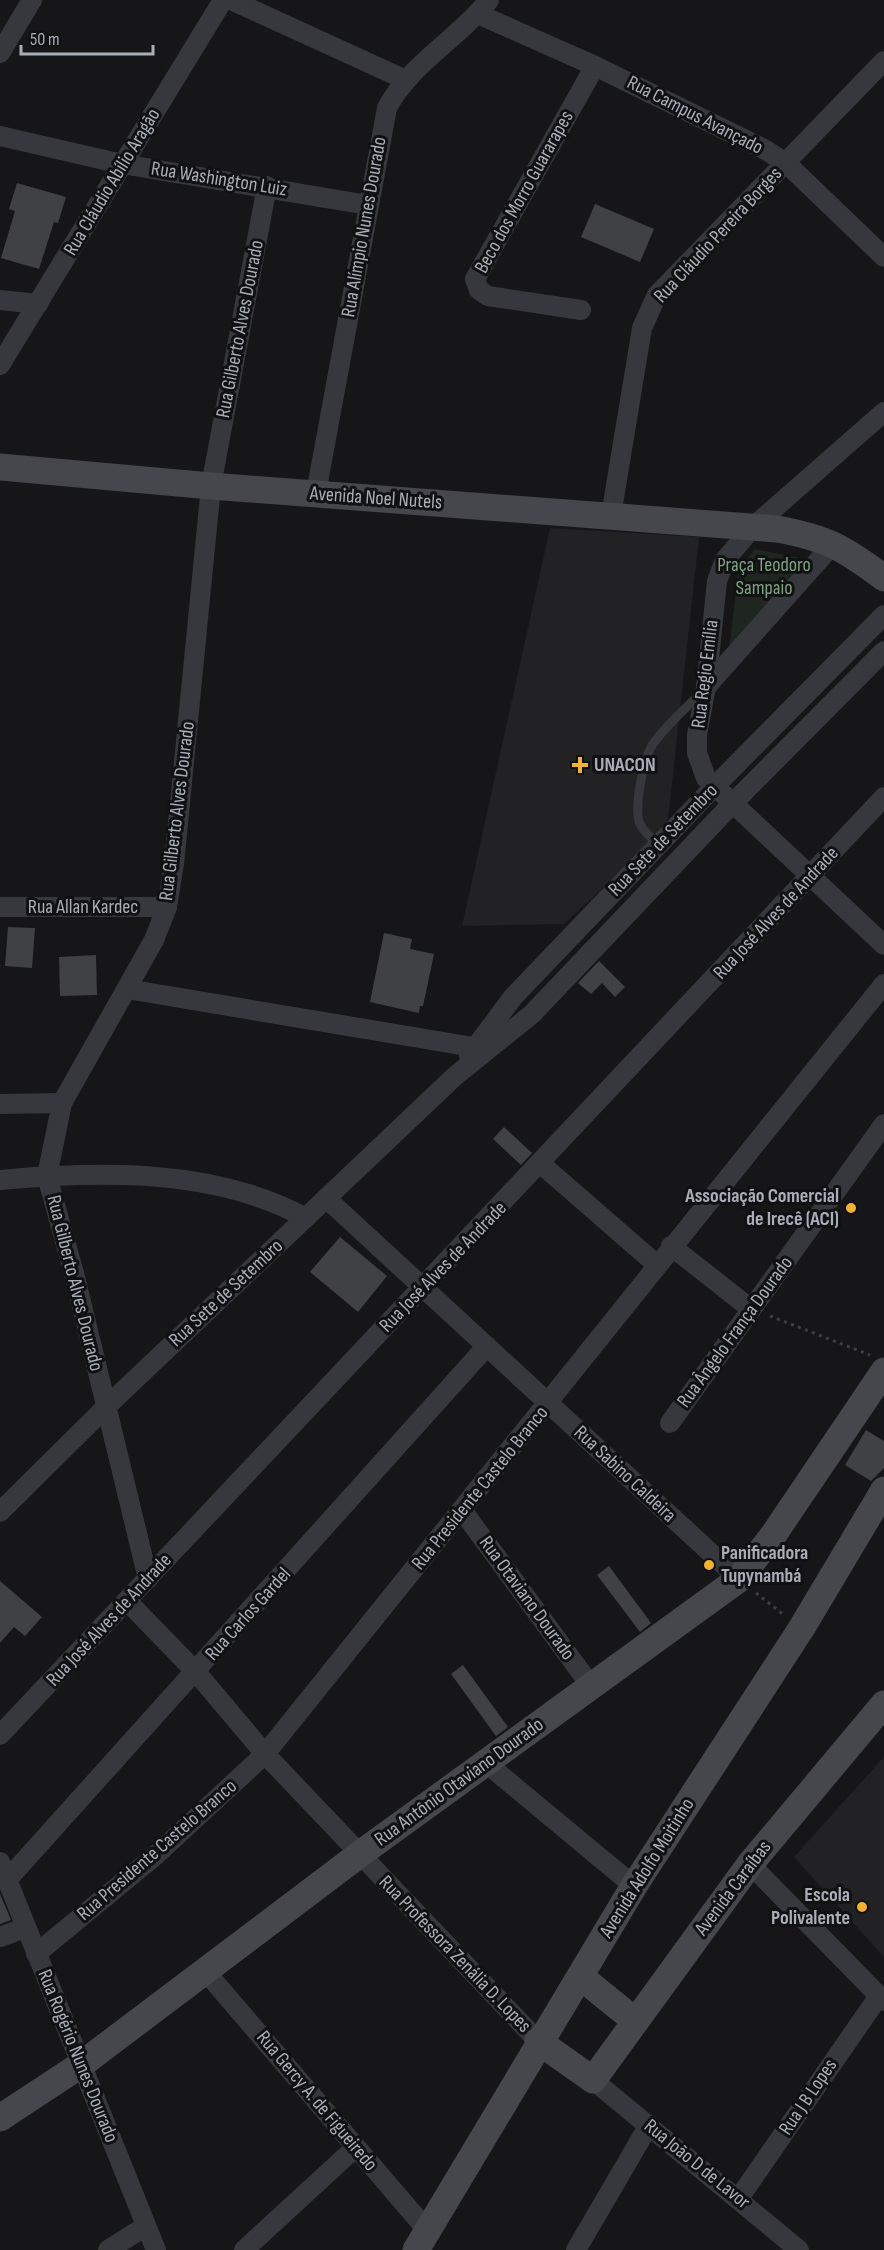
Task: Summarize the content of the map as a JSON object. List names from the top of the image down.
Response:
{
  "streets": {
    "street": [
      "Rua Campus Avançado",
      "Rua Washington Luiz",
      "Rua Cláudio Abílio Aragão",
      "Beco dos Morro Guararapes",
      "Rua Alímpio Nunes Dourado",
      "Rua Cláudio Pereira Borges",
      "Rua Gilberto Alves Dourado",
      "Avenida Noel Nutels",
      "Rua Regio Emília",
      "Rua Sete de Setembro",
      "Rua Allan Kardec",
      "Rua José Alves de Andrade",
      "Rua Ângelo França Dourado",
      "Rua Sabino Caldeira",
      "Rua Presidente Castelo Branco",
      "Rua Otaviano Dourado",
      "Rua Carlos Gardel",
      "Rua Antônio Otaviano Dourado",
      "Avenida Adolfo Moitinho",
      "Avenida Caraíbas",
      "Rua Professora Zenália D. Lopes",
      "Rua Rogério Nunes Dourado",
      "Rua J B Lopes",
      "Rua Gercy A. de Figueiredo",
      "Rua João D de Lavor"
    ]
  },
  "crossings": [
    ["Rua Campus Avançado", "Beco dos Morro Guararapes"],
    ["Rua Campus Avançado", "Rua Alímpio Nunes Dourado"],
    ["Rua Campus Avançado", "Rua Cláudio Pereira Borges"],
    ["Rua Washington Luiz", "Rua Cláudio Abílio Aragão"],
    ["Rua Washington Luiz", "Rua Alímpio Nunes Dourado"],
    ["Rua Washington Luiz", "Rua Gilberto Alves Dourado"],
    ["Rua Alímpio Nunes Dourado", "Avenida Noel Nutels"],
    ["Rua Cláudio Pereira Borges", "Avenida Noel Nutels"],
    ["Rua Gilberto Alves Dourado", "Avenida Noel Nutels"],
    ["Rua Gilberto Alves Dourado", "Rua Sete de Setembro"],
    ["Rua Gilberto Alves Dourado", "Rua Allan Kardec"],
    ["Rua Gilberto Alves Dourado", "Rua José Alves de Andrade"],
    ["Avenida Noel Nutels", "Rua Regio Emília"],
    ["Rua Regio Emília", "Rua Sete de Setembro"],
    ["Rua Regio Emília", "Rua José Alves de Andrade"],
    ["Rua Sete de Setembro", "Rua Sabino Caldeira"],
    ["Rua José Alves de Andrade", "Rua Sabino Caldeira"],
    ["Rua José Alves de Andrade", "Rua Professora Zenália D. Lopes"],
    ["Rua Sabino Caldeira", "Rua Presidente Castelo Branco"],
    ["Rua Sabino Caldeira", "Rua Carlos Gardel"],
    ["Rua Sabino Caldeira", "Rua Antônio Otaviano Dourado"],
    ["Rua Presidente Castelo Branco", "Rua Otaviano Dourado"],
    ["Rua Presidente Castelo Branco", "Rua Professora Zenália D. Lopes"],
    ["Rua Presidente Castelo Branco", "Rua Rogério Nunes Dourado"],
    ["Rua Otaviano Dourado", "Rua Antônio Otaviano Dourado"],
    ["Rua Carlos Gardel", "Rua Professora Zenália D. Lopes"],
    ["Rua Carlos Gardel", "Rua Rogério Nunes Dourado"],
    ["Rua Antônio Otaviano Dourado", "Rua Professora Zenália D. Lopes"],
    ["Rua Antônio Otaviano Dourado", "Rua Rogério Nunes Dourado"],
    ["Rua Antônio Otaviano Dourado", "Rua Gercy A. de Figueiredo"],
    ["Avenida Adolfo Moitinho", "Rua Professora Zenália D. Lopes"],
    ["Avenida Adolfo Moitinho", "Rua Gercy A. de Figueiredo"],
    ["Avenida Caraíbas", "Rua João D de Lavor"],
    ["Rua J B Lopes", "Rua João D de Lavor"]
  ],
  "parks": ["Praça Teodoro Sampaio"],
  "places": {
    "health": ["UNACON"],
    "other": ["Associação Comercial de Irecê (ACI)", "Panificadora Tupynambá", "Escola Polivalente"]
  },
  "scale_bar": "50 m"
}
